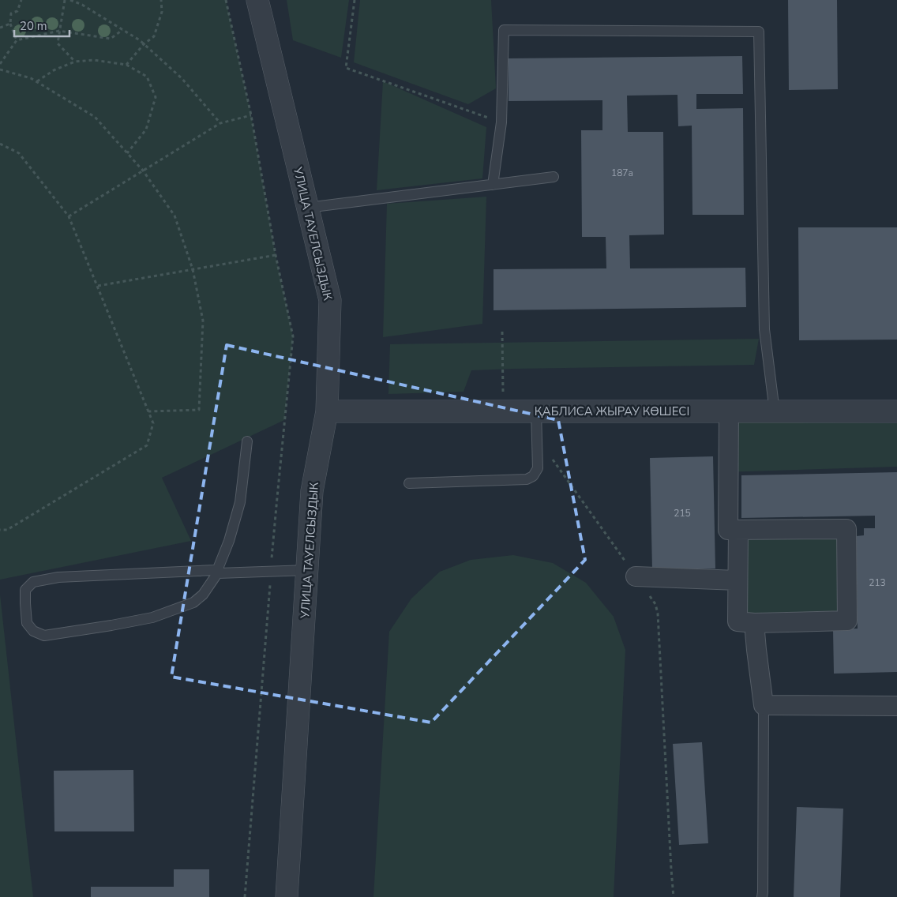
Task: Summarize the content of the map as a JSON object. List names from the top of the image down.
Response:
{
  "streets": {
    "street": ["УЛИЦА ТАУЕЛСЫЗДЫК", "ҚАБЛИСА ЖЫРАУ КӨШЕСІ"]
  },
  "crossings": [
    ["УЛИЦА ТАУЕЛСЫЗДЫК", "ҚАБЛИСА ЖЫРАУ КӨШЕСІ"]
  ],
  "house_numbers": ["187а", "215", "213"],
  "scale_bar": "20 m"
}
